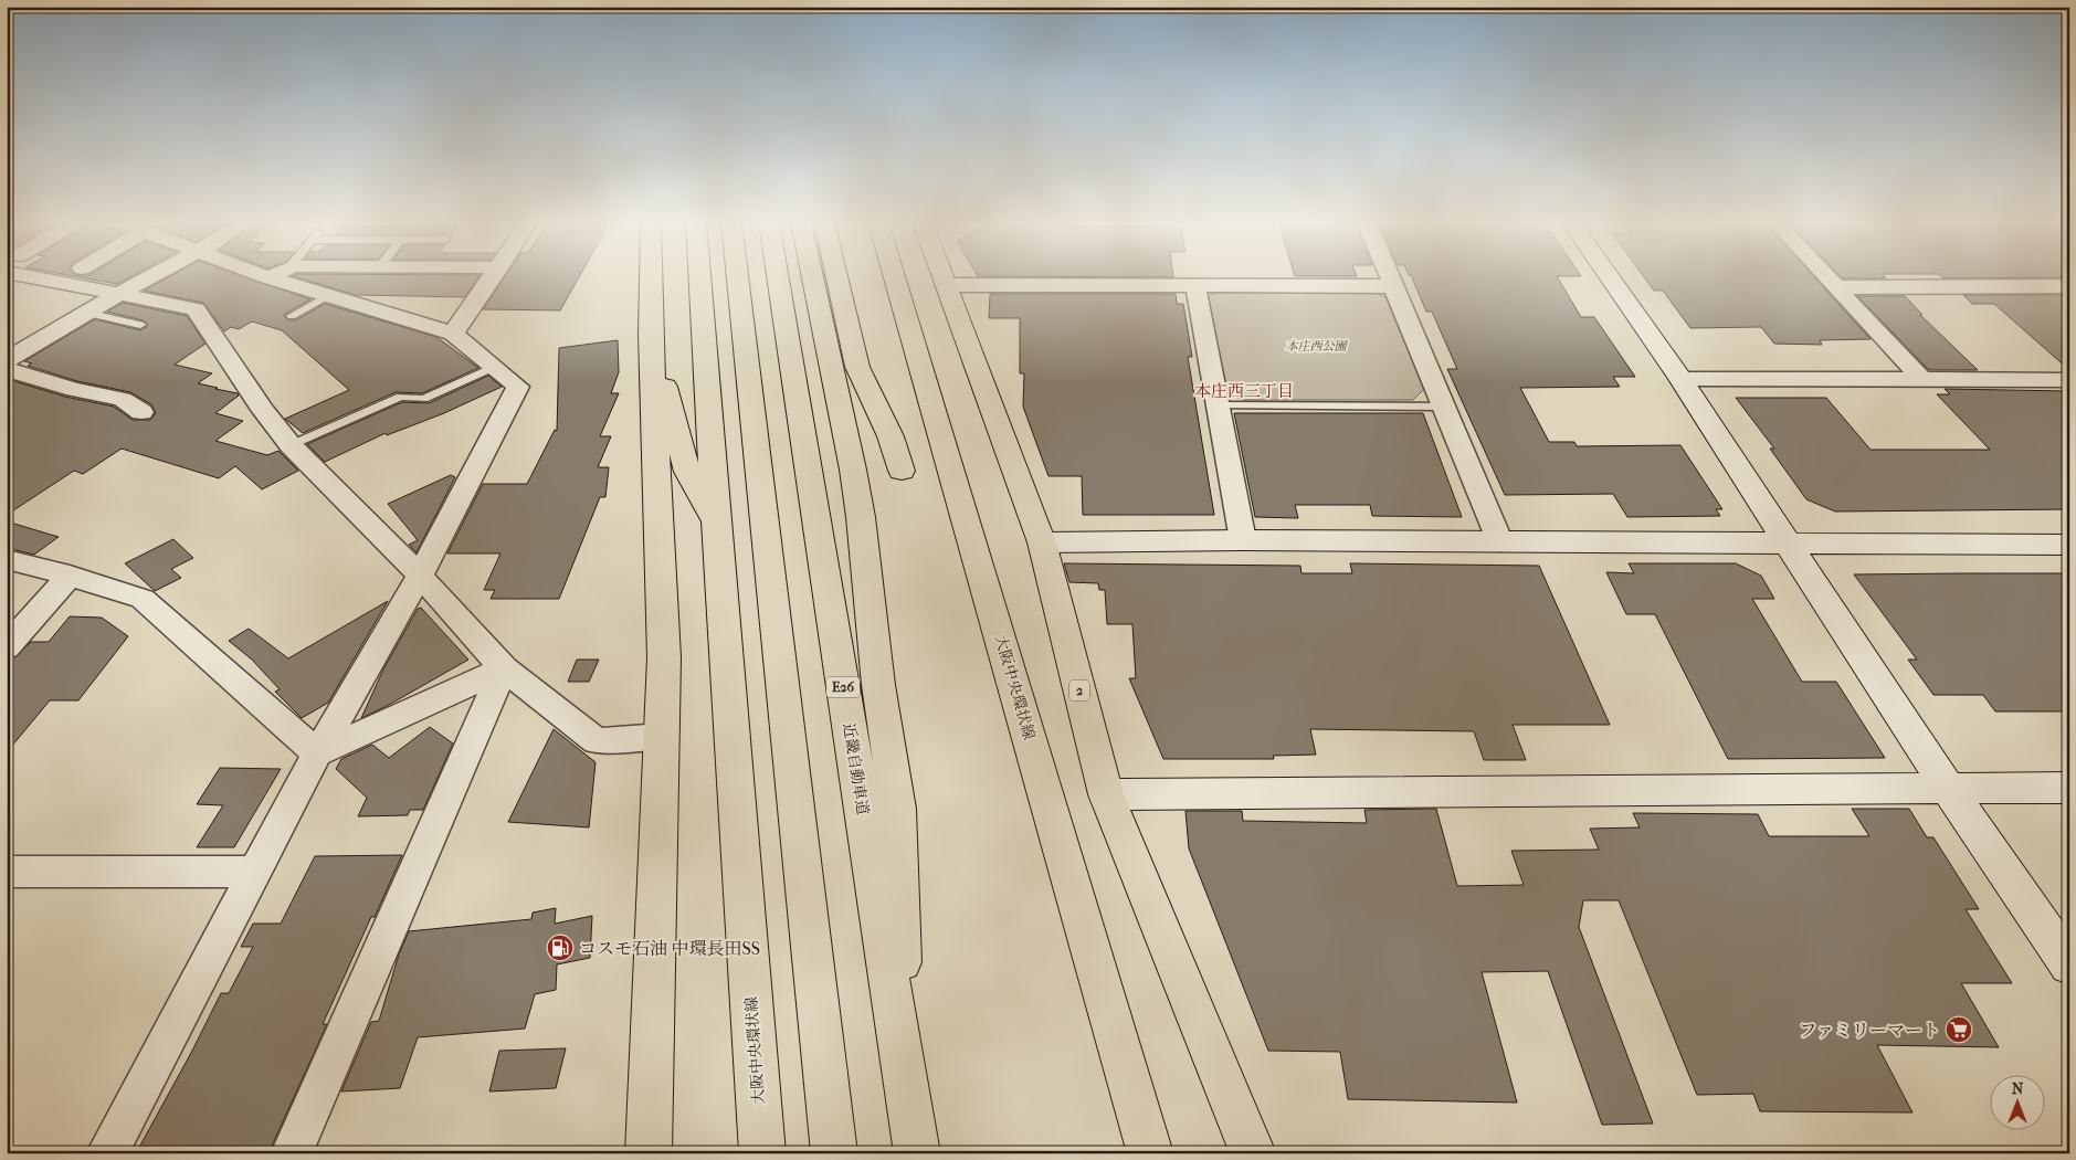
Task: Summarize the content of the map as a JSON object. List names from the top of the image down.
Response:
{
  "streets": {
    "main road": [
      "E26",
      "大阪中央環状線",
      "2",
      "近畿自動車道"
    ]
  },
  "districts": ["本庄西三丁目"],
  "parks": ["本庄西公園"],
  "places": {
    "fuel station": ["コスモ石油 中環長田SS"],
    "supermarket": ["ファミリーマート"]
  },
  "north": "top"
}
